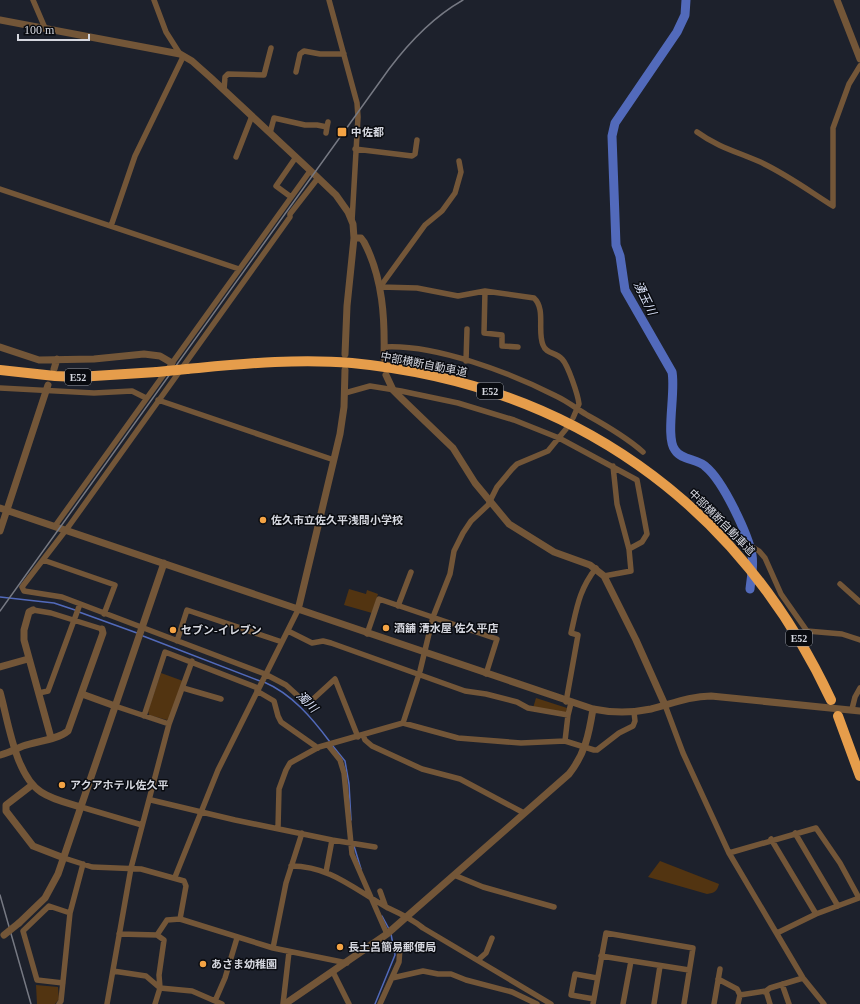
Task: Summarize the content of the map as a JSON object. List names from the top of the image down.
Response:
{
  "streets": {
    "highway": ["中部横断自動車道", "E52"]
  },
  "water": ["湧玉川", "濁川"],
  "places": {
    "transit": ["中佐都"],
    "other": [
      "佐久市立佐久平浅間小学校",
      "酒舗 清水屋 佐久平店",
      "セブン-イレブン",
      "アクアホテル佐久平",
      "長土呂簡易郵便局",
      "あさま幼稚園"
    ]
  },
  "scale_bar": "100 m"
}
